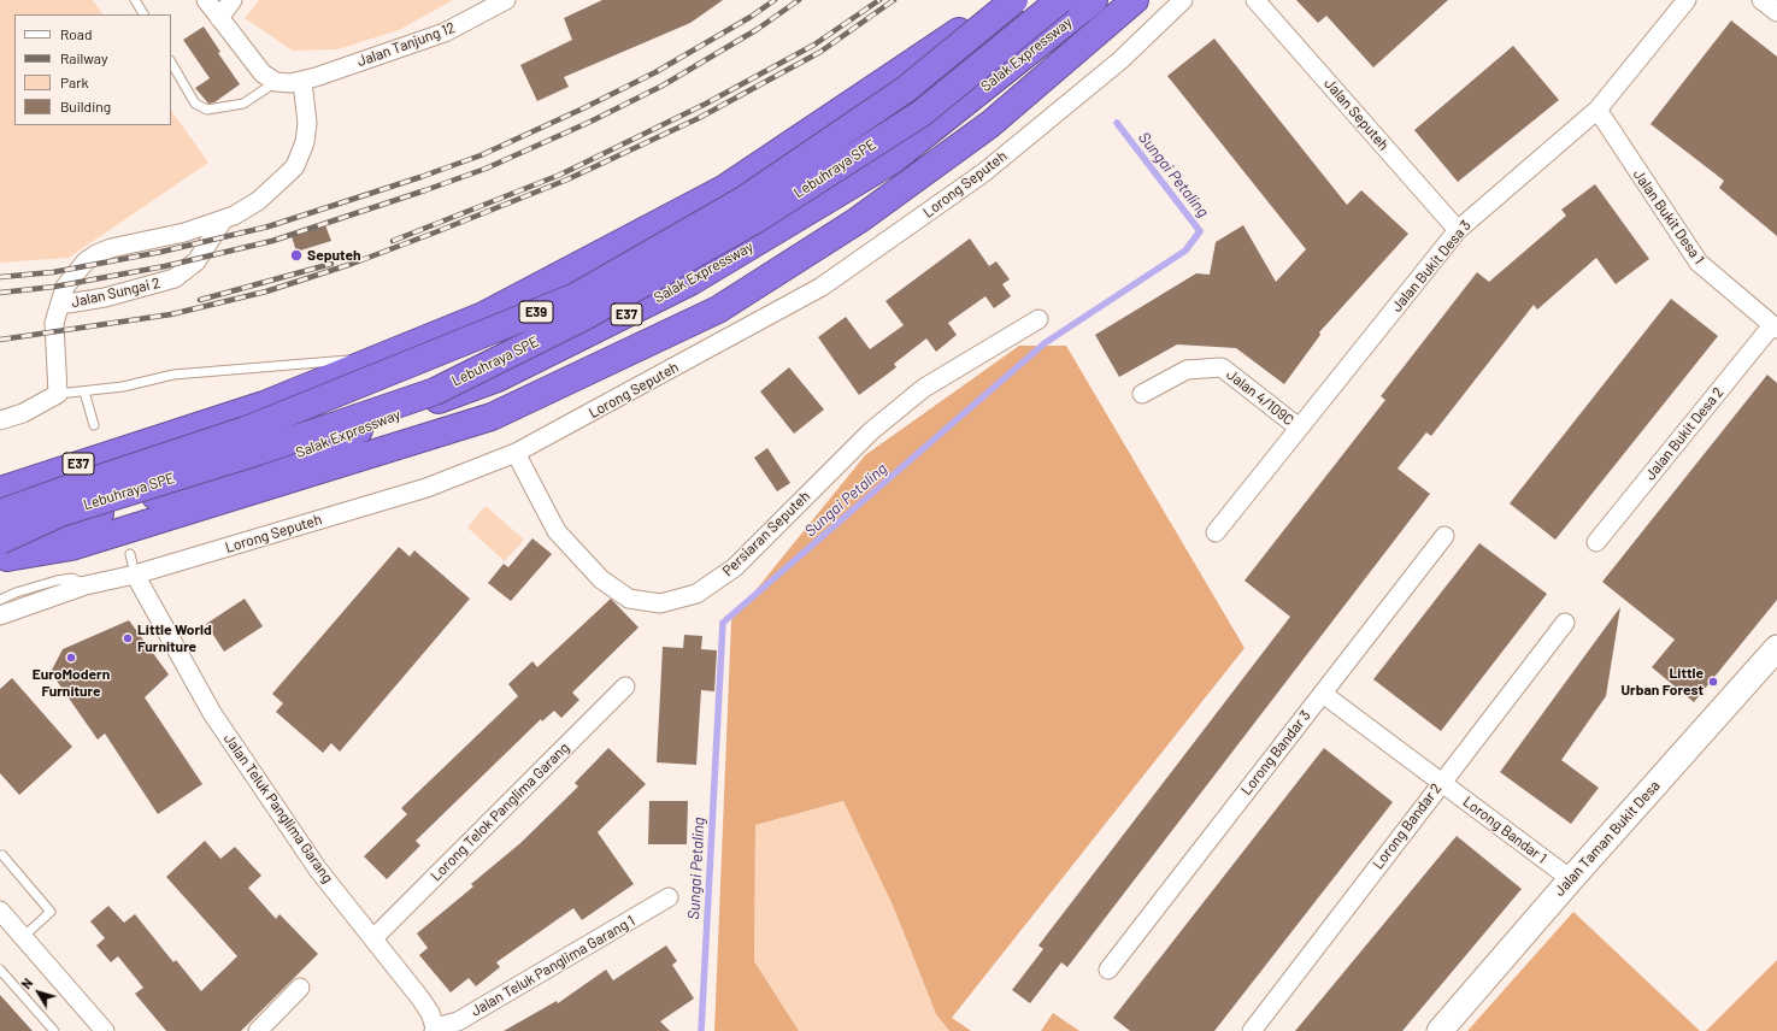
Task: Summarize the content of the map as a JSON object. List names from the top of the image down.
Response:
{
  "streets": {
    "highway": [
      "Salak Expressway",
      "Lebuhraya SPE",
      "E39",
      "E37"
    ],
    "street": [
      "Jalan Tanjung 12",
      "Jalan Seputeh",
      "Lorong Seputeh",
      "Jalan Bukit Desa 1",
      "Jalan Bukit Desa 3",
      "Jalan Sungai 2",
      "Jalan 4/109C",
      "Jalan Bukit Desa 2",
      "Persiaran Seputeh",
      "Lorong Bandar 3",
      "Jalan Teluk Panglima Garang",
      "Lorong Telok Panglima Garang",
      "Lorong Bandar 2",
      "Lorong Bandar 1",
      "Jalan Taman Bukit Desa",
      "Jalan Teluk Panglima Garang 1"
    ]
  },
  "crossings": [
    ["Jalan Tanjung 12", "Jalan Sungai 2"],
    ["Salak Expressway", "Lebuhraya SPE"],
    ["Jalan Seputeh", "Jalan Bukit Desa 3"],
    ["Lorong Seputeh", "Persiaran Seputeh"],
    ["Lorong Seputeh", "Jalan Teluk Panglima Garang"],
    ["Jalan Bukit Desa 1", "Jalan Bukit Desa 3"],
    ["Jalan Bukit Desa 1", "Jalan Bukit Desa 2"],
    ["Jalan Bukit Desa 3", "Jalan 4/109C"],
    ["Lorong Bandar 3", "Lorong Bandar 1"],
    ["Jalan Teluk Panglima Garang", "Lorong Telok Panglima Garang"],
    ["Jalan Teluk Panglima Garang", "Jalan Teluk Panglima Garang 1"],
    ["Lorong Bandar 2", "Lorong Bandar 1"],
    ["Lorong Bandar 1", "Jalan Taman Bukit Desa"]
  ],
  "water": ["Sungai Petaling"],
  "places": [
    "Seputeh",
    "Little World Furniture",
    "EuroModern Furniture",
    "Little Urban Forest"
  ],
  "legend": [
    "Road",
    "Railway",
    "Park",
    "Building"
  ],
  "north": "top left"
}
